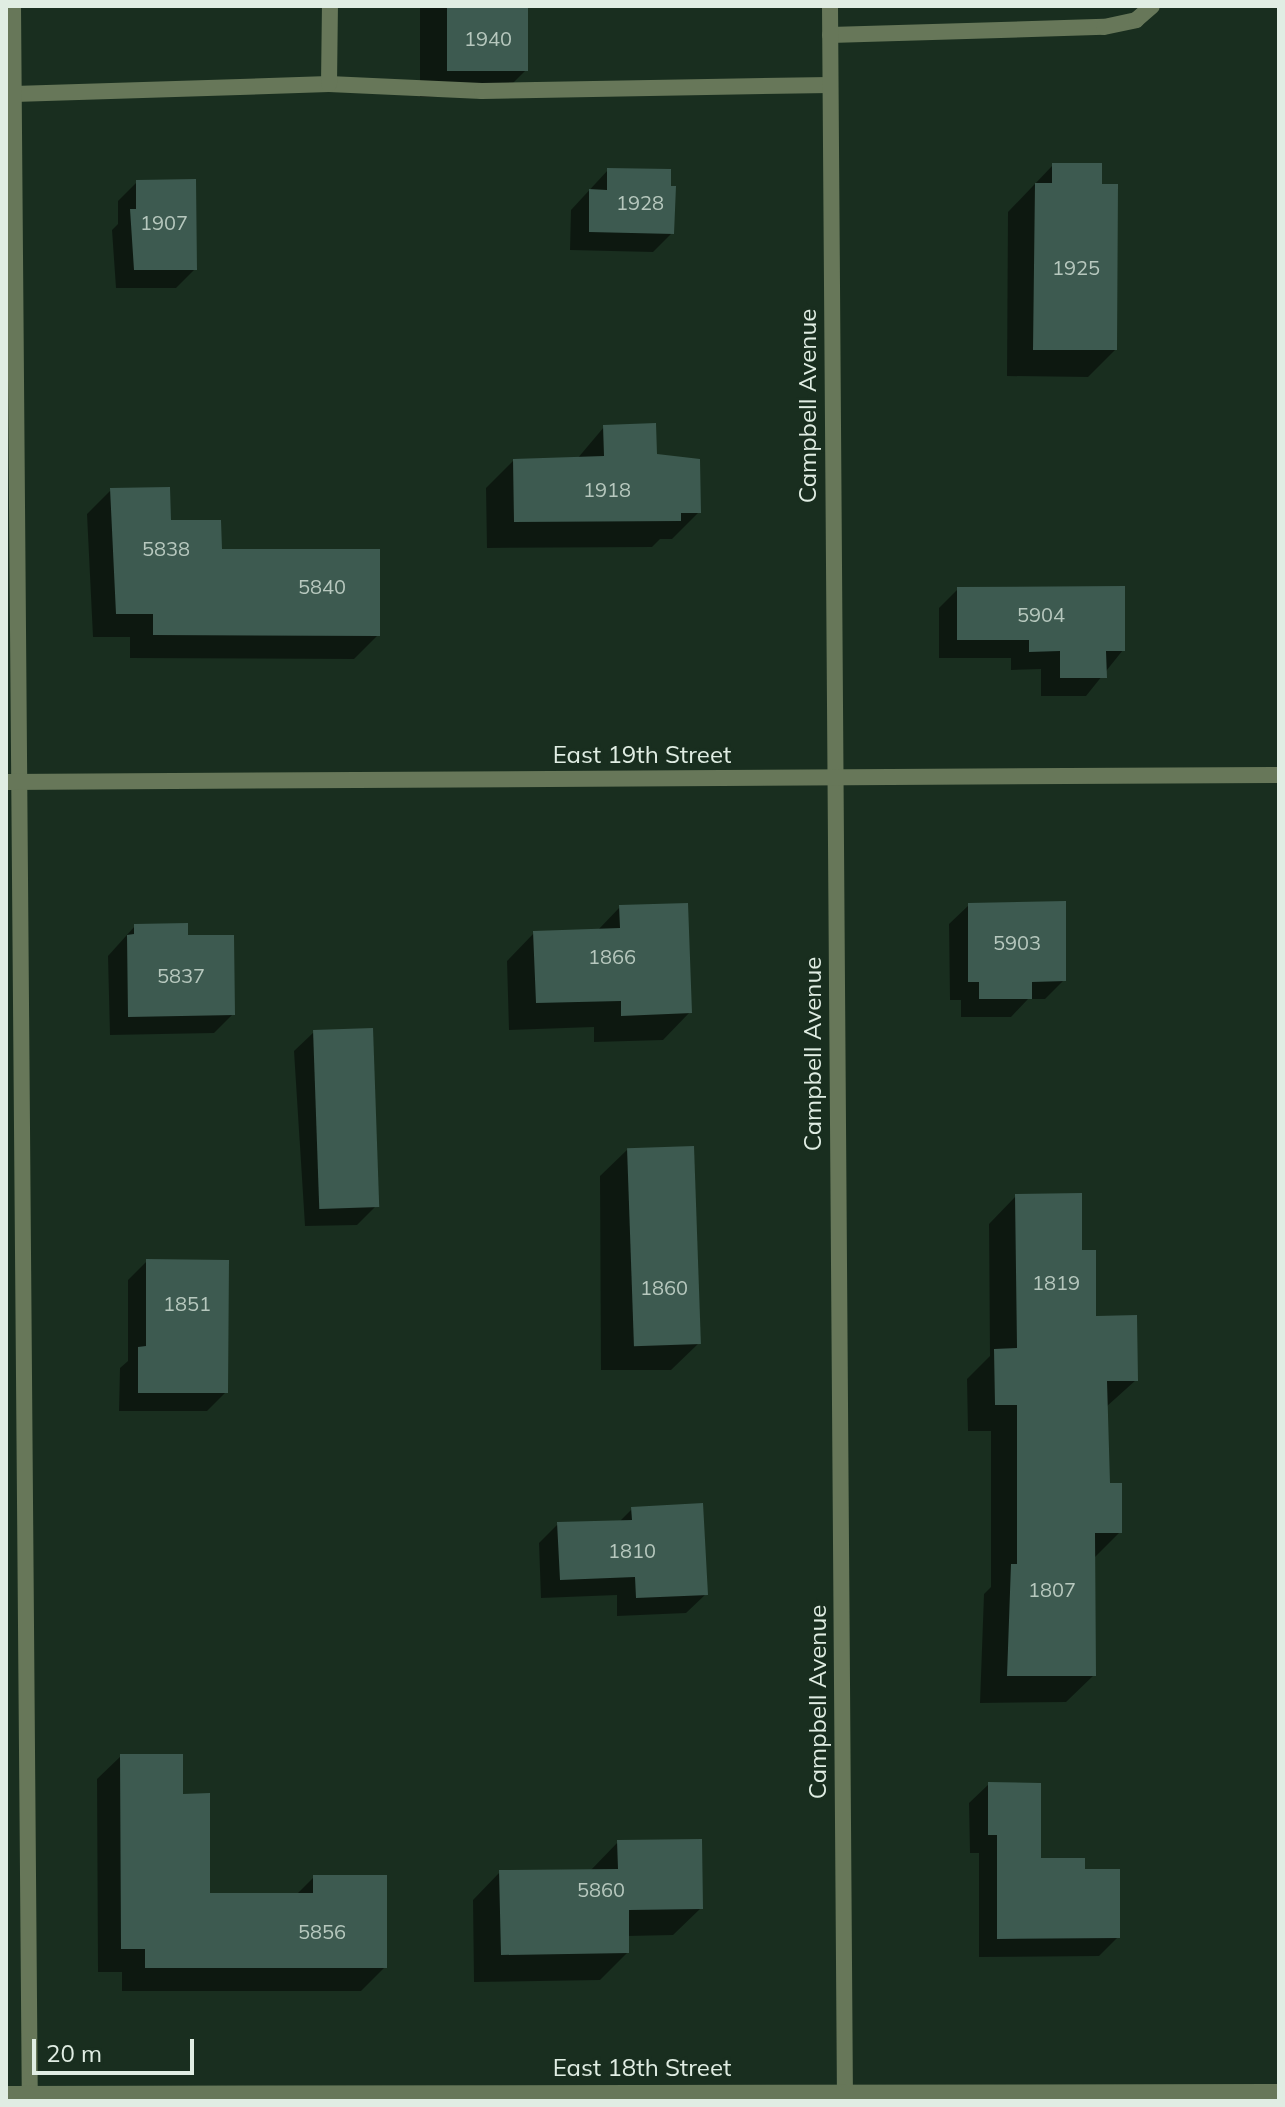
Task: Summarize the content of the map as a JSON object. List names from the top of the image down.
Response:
{
  "streets": {
    "street": ["Campbell Avenue", "East 19th Street", "East 18th Street"]
  },
  "crossings": [
    ["Campbell Avenue", "East 19th Street"],
    ["Campbell Avenue", "East 18th Street"]
  ],
  "house_numbers": [
    "1940",
    "1928",
    "1907",
    "1925",
    "1918",
    "5838",
    "5840",
    "5904",
    "5903",
    "1866",
    "5837",
    "1819",
    "1860",
    "1851",
    "1810",
    "1807",
    "5860",
    "5856"
  ],
  "scale_bar": "20 m"
}
